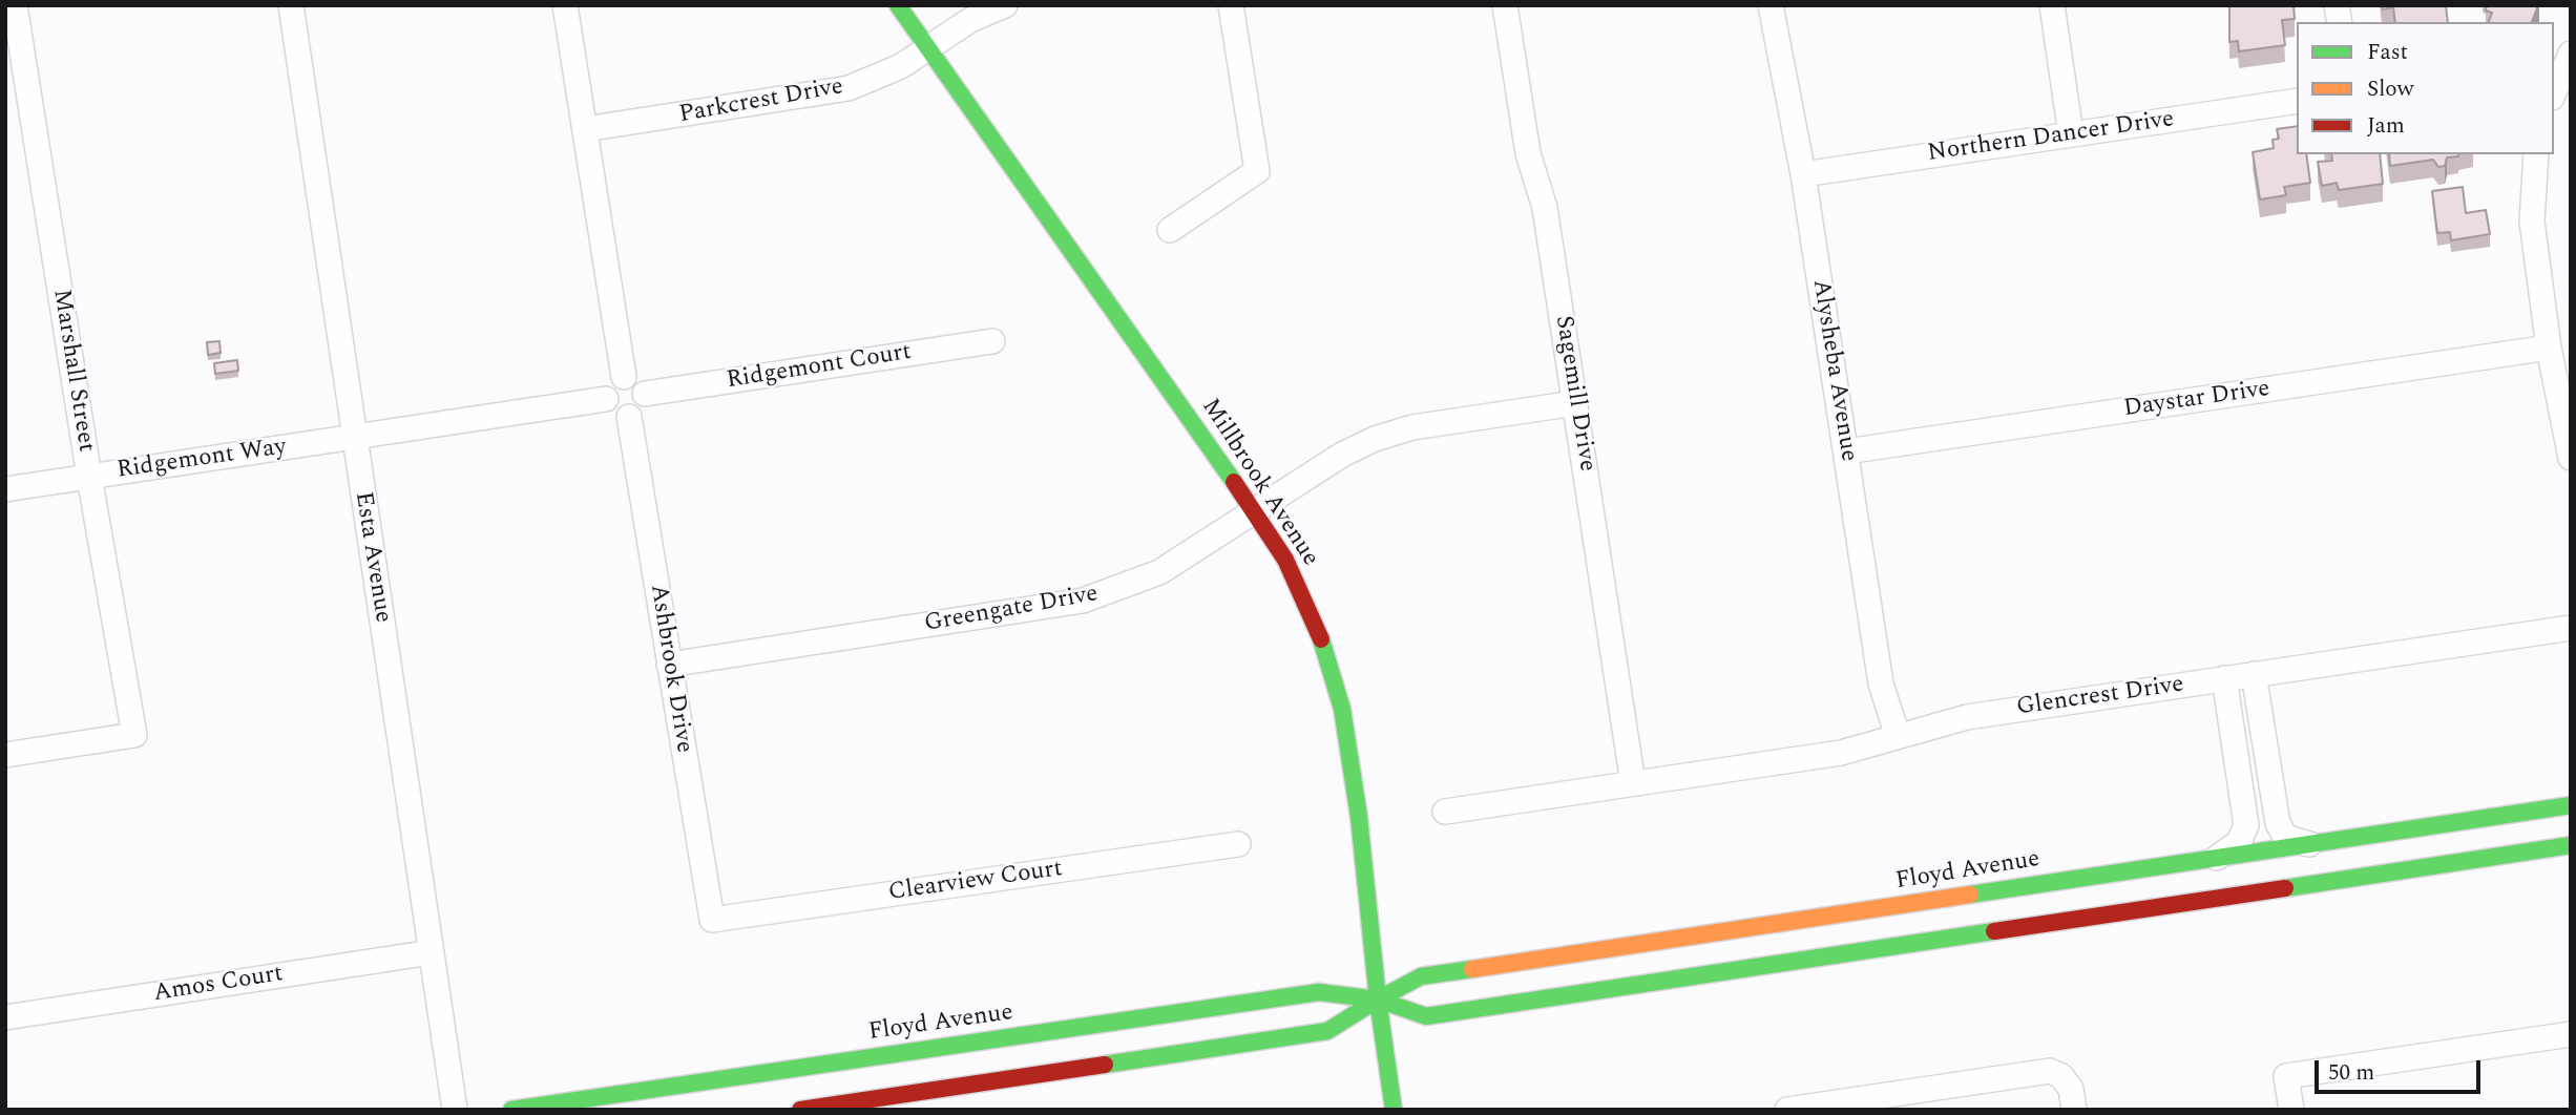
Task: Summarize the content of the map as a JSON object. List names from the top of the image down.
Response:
{
  "streets": {
    "street": [
      "Parkcrest Drive",
      "Northern Dancer Drive",
      "Ridgemont Court",
      "Marshall Street",
      "Alysheba Avenue",
      "Sagemill Drive",
      "Daystar Drive",
      "Ridgemont Way",
      "Millbrook Avenue",
      "Esta Avenue",
      "Greengate Drive",
      "Ashbrook Drive",
      "Glencrest Drive",
      "Floyd Avenue",
      "Clearview Court",
      "Amos Court"
    ]
  },
  "crossings": [
    ["Parkcrest Drive", "Millbrook Avenue"],
    ["Northern Dancer Drive", "Alysheba Avenue"],
    ["Ridgemont Court", "Ashbrook Drive"],
    ["Marshall Street", "Ridgemont Way"],
    ["Alysheba Avenue", "Daystar Drive"],
    ["Alysheba Avenue", "Glencrest Drive"],
    ["Sagemill Drive", "Greengate Drive"],
    ["Sagemill Drive", "Glencrest Drive"],
    ["Ridgemont Way", "Esta Avenue"],
    ["Millbrook Avenue", "Greengate Drive"],
    ["Millbrook Avenue", "Floyd Avenue"],
    ["Esta Avenue", "Amos Court"],
    ["Greengate Drive", "Ashbrook Drive"],
    ["Ashbrook Drive", "Clearview Court"]
  ],
  "legend": ["Fast", "Slow", "Jam"],
  "scale_bar": "50 m"
}
